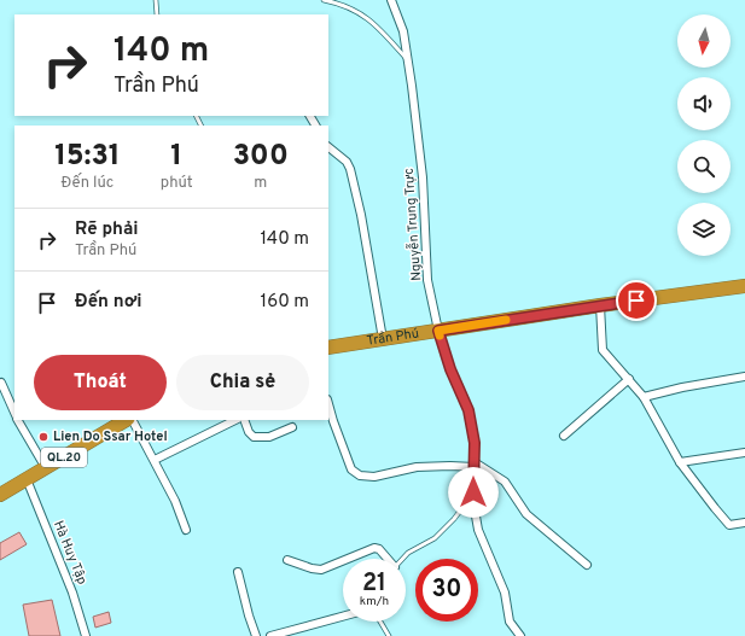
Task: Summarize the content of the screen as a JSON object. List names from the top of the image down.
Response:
{
  "streets": {
    "highway": ["Trần Phú", "QL.20"],
    "street": ["Nguyễn Trung Trực", "Hà Huy Tập"]
  },
  "crossings": [
    ["Nguyễn Trung Trực", "Trần Phú"],
    ["QL.20", "Hà Huy Tập"]
  ],
  "places": ["Lien Do Ssar Hotel"],
  "north": "bottom",
  "page": {
    "turn": ["140 m", "Trần Phú"],
    "eta": [
      "15:31",
      "Đến lúc",
      "1",
      "phút",
      "300",
      "m"
    ],
    "list": [
      {
        "name": "Rẽ phải",
        "note": "Trần Phú",
        "value": "140 m"
      },
      {
        "name": "Đến nơi",
        "value": "160 m"
      }
    ],
    "buttons": ["Thoát", "Chia sẻ"],
    "speed": "21 km/h",
    "limit": "30"
  }
}
